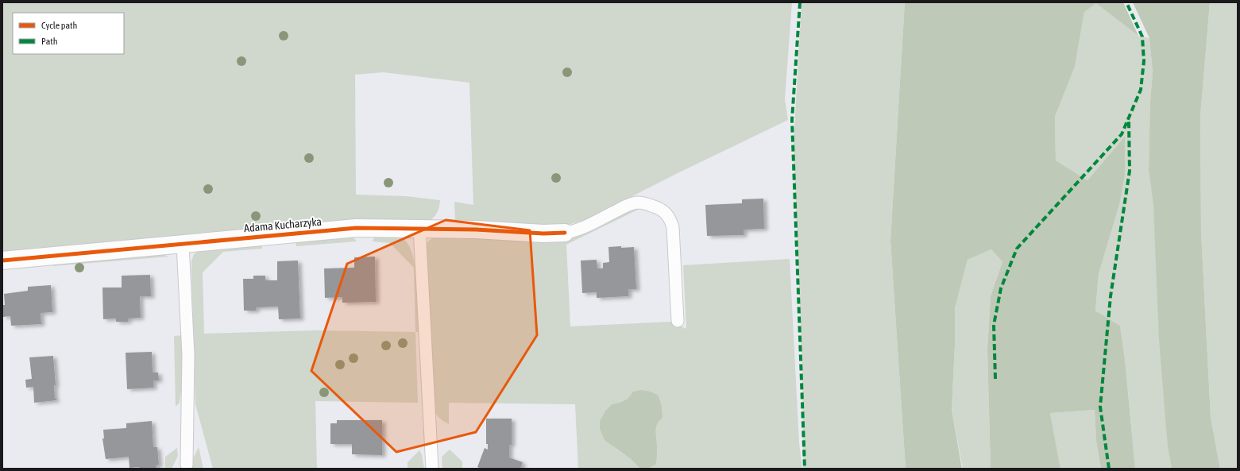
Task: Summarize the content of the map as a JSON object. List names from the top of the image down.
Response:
{
  "streets": {
    "street": ["Adama Kucharzyka"]
  },
  "legend": ["Cycle path", "Path"]
}
